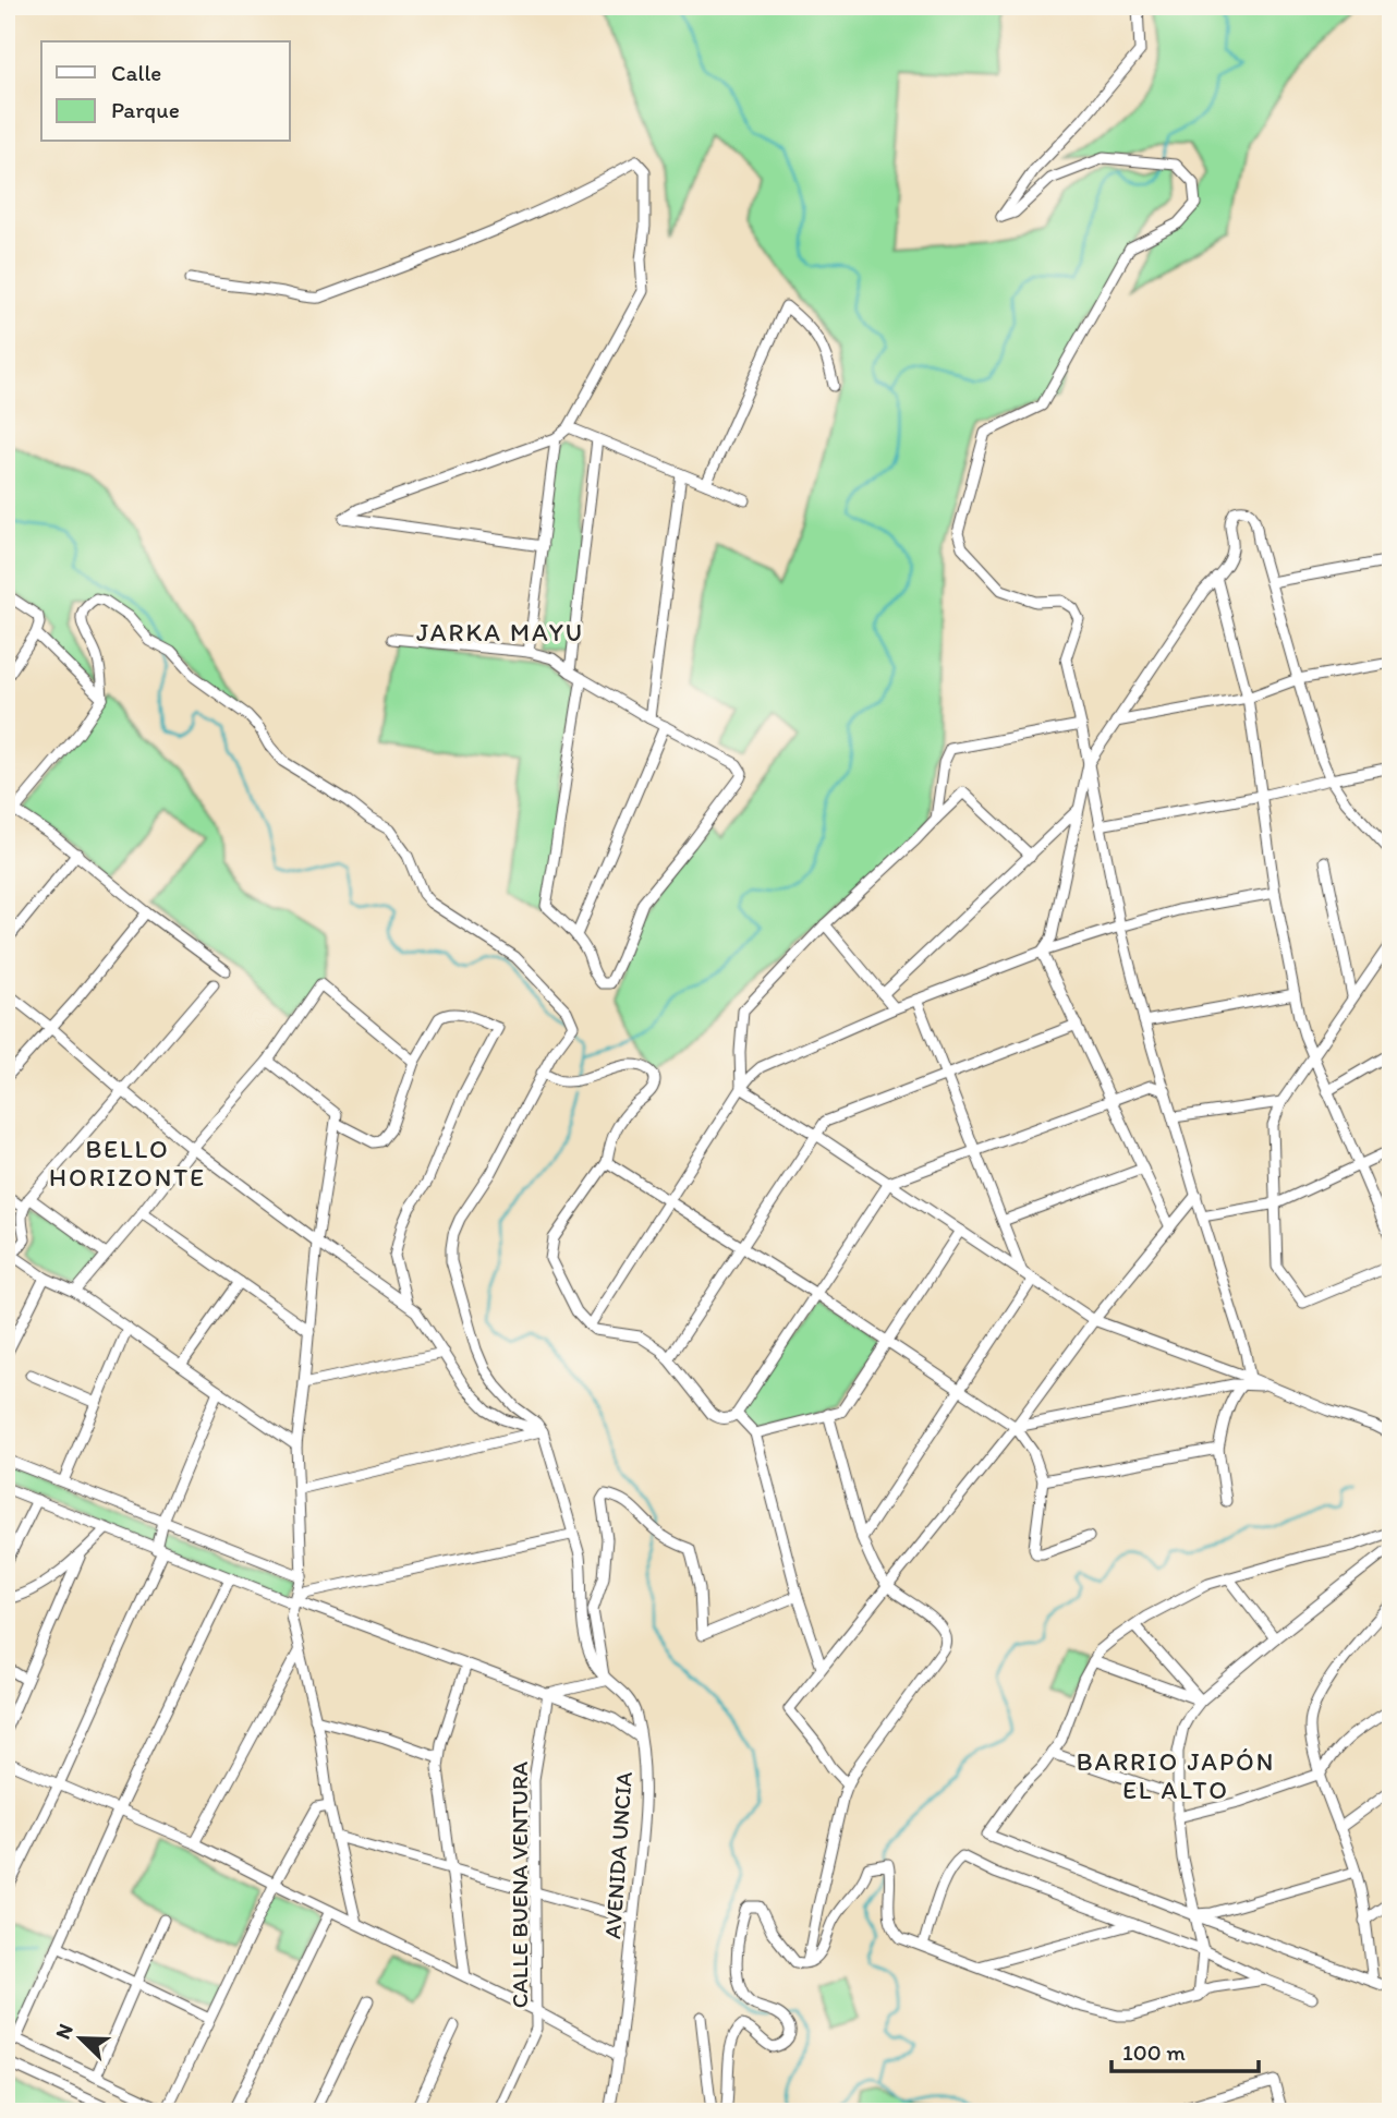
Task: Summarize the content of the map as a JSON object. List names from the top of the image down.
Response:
{
  "streets": {
    "street": ["AVENIDA UNCIA", "CALLE BUENA VENTURA"]
  },
  "districts": ["JARKA MAYU", "BELLO HORIZONTE", "BARRIO JAPÓN EL ALTO"],
  "legend": ["Calle", "Parque"],
  "scale_bar": "100 m",
  "north": "top left"
}
